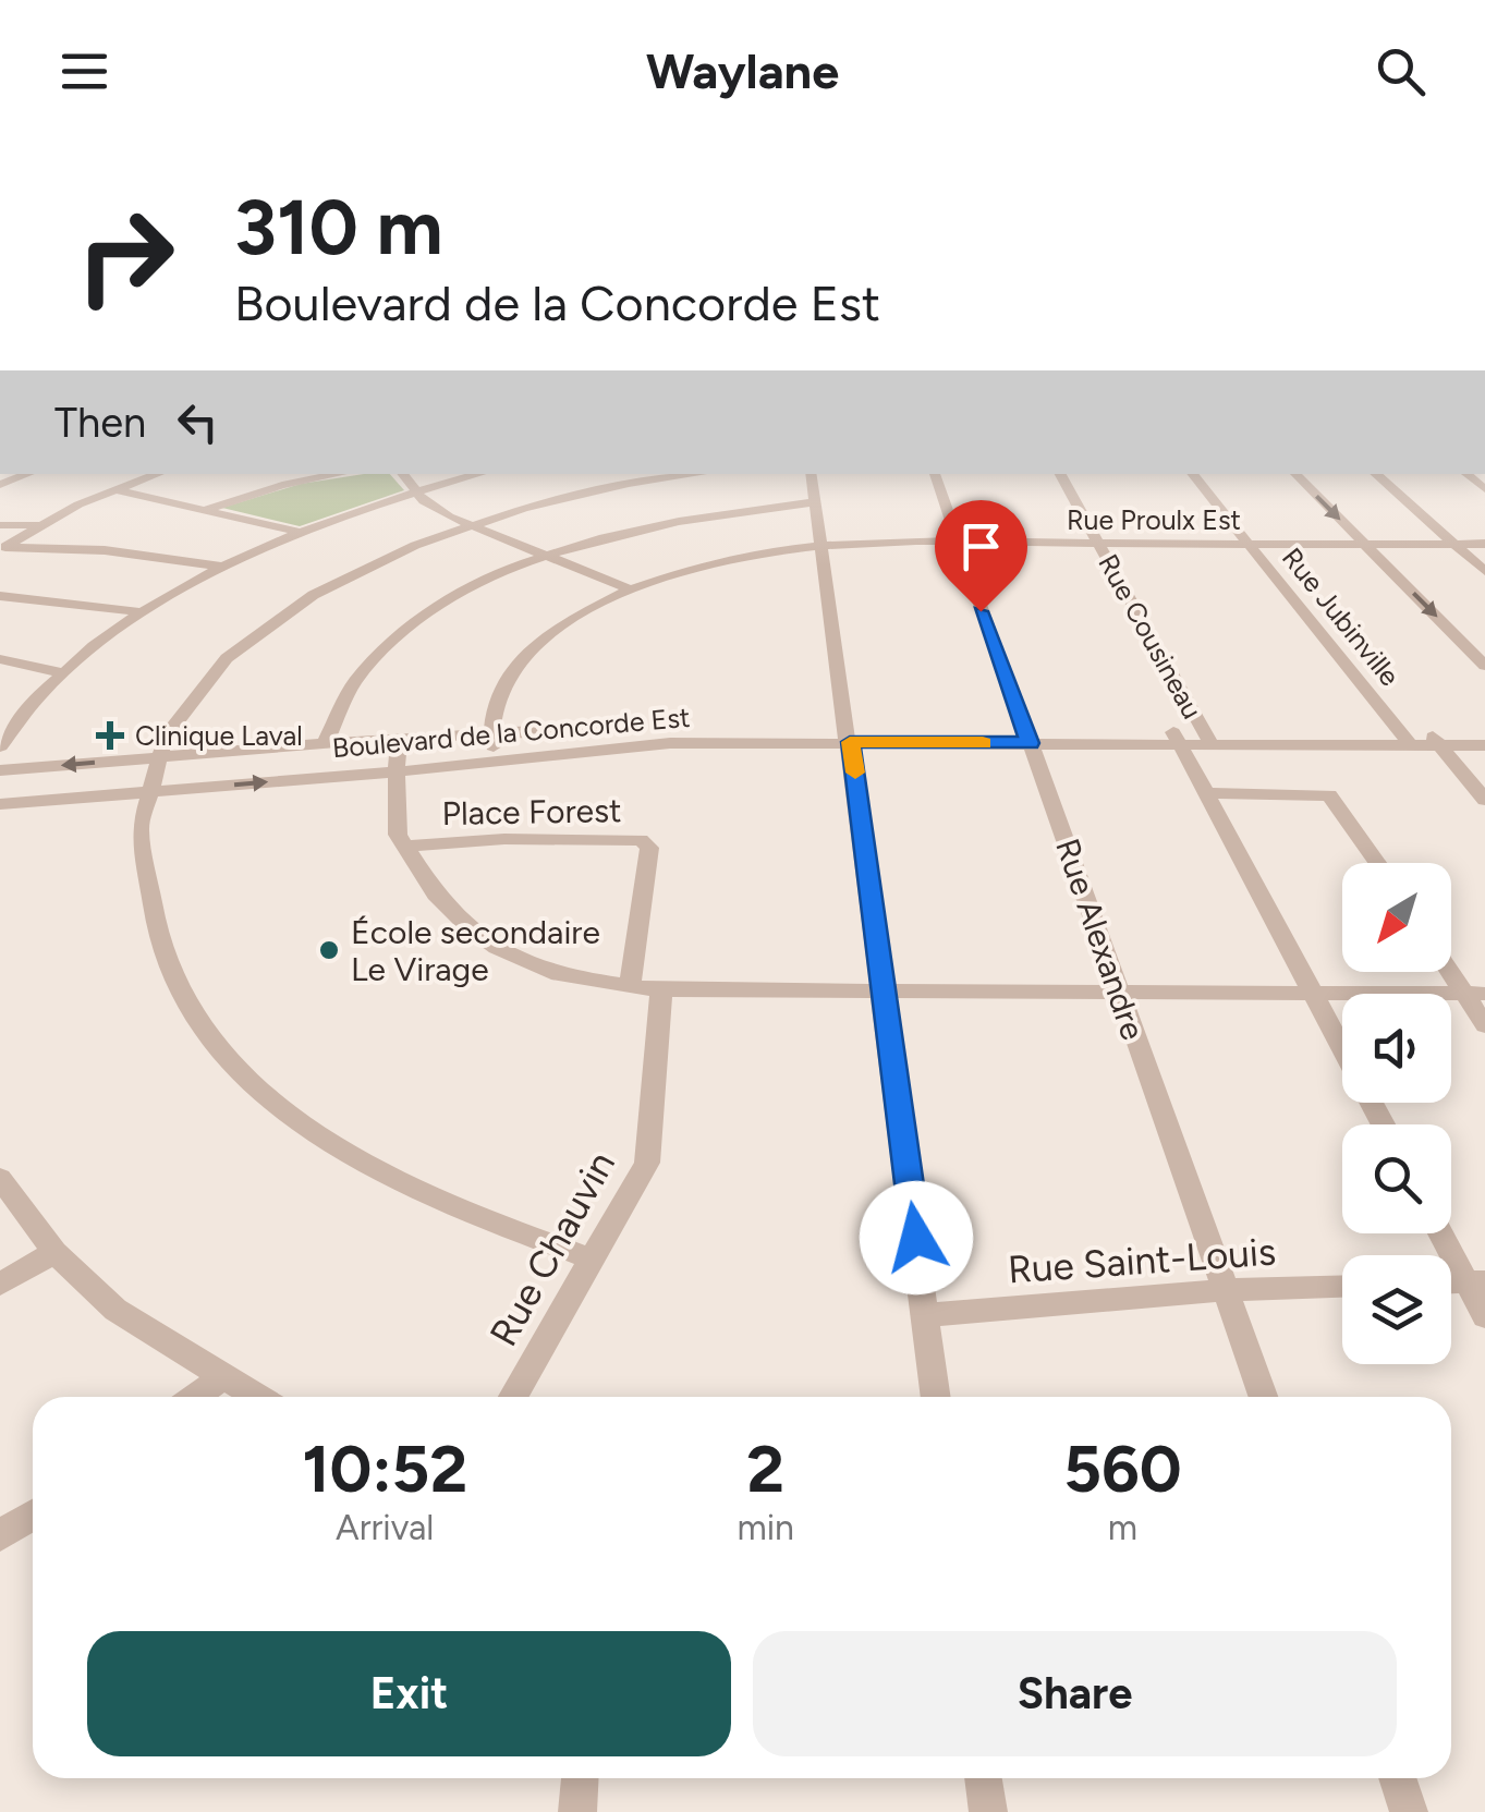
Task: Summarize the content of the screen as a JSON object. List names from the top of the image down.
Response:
{
  "streets": {
    "street": [
      "Rue Proulx Est",
      "Rue Jubinville",
      "Rue Cousineau",
      "Boulevard de la Concorde Est",
      "Place Forest",
      "Rue Alexandre",
      "Rue Chauvin",
      "Rue Saint-Louis"
    ]
  },
  "crossings": [
    ["Rue Proulx Est", "Rue Jubinville"],
    ["Rue Proulx Est", "Rue Cousineau"],
    ["Rue Proulx Est", "Boulevard de la Concorde Est"],
    ["Rue Proulx Est", "Rue Alexandre"],
    ["Rue Jubinville", "Boulevard de la Concorde Est"],
    ["Rue Cousineau", "Boulevard de la Concorde Est"],
    ["Boulevard de la Concorde Est", "Rue Alexandre"],
    ["Rue Alexandre", "Rue Saint-Louis"]
  ],
  "places": {
    "health": ["Clinique Laval"],
    "other": ["École secondaire Le Virage"]
  },
  "north": "bottom left",
  "page": {
    "header": "Waylane",
    "turn": ["310 m", "Boulevard de la Concorde Est"],
    "then": "Then",
    "eta": [
      "10:52",
      "Arrival",
      "2",
      "min",
      "560",
      "m"
    ],
    "buttons": ["Exit", "Share"]
  }
}
